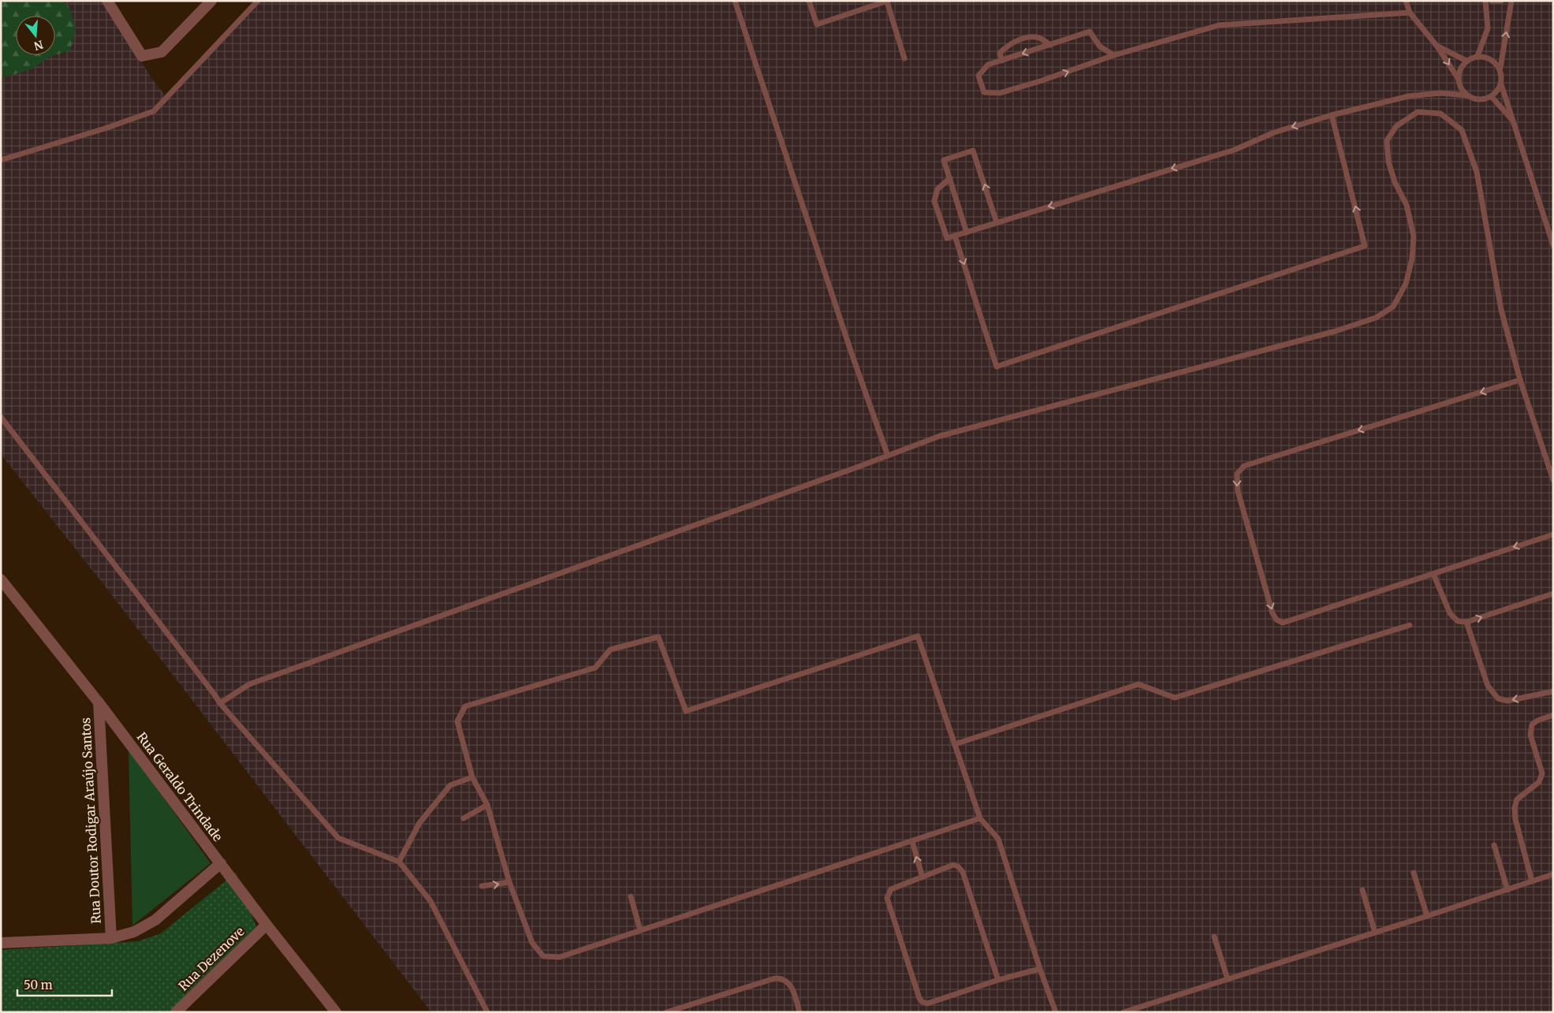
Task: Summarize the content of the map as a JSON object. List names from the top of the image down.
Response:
{
  "streets": {
    "street": ["Rua Geraldo Trindade", "Rua Doutor Rodigar Araújo Santos", "Rua Dezenove"]
  },
  "crossings": [
    ["Rua Geraldo Trindade", "Rua Doutor Rodigar Araújo Santos"],
    ["Rua Geraldo Trindade", "Rua Dezenove"]
  ],
  "scale_bar": "50 m",
  "north": "bottom"
}
